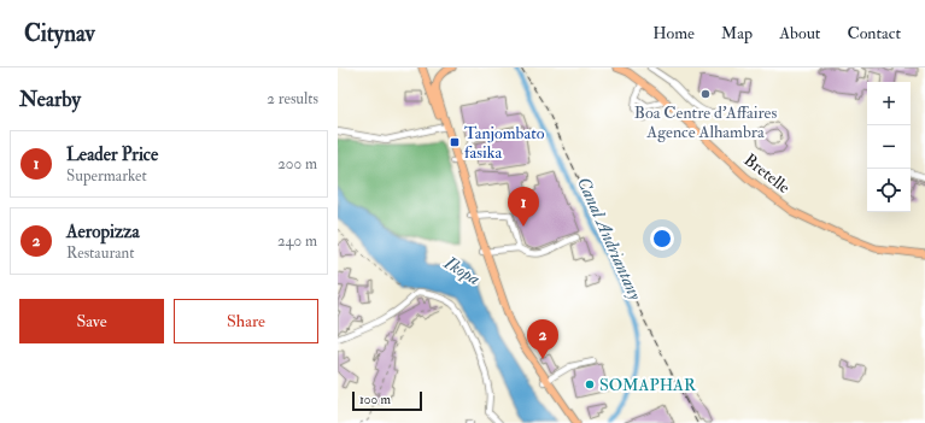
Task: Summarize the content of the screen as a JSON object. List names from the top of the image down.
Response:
{
  "streets": {
    "main road": ["Bretelle"]
  },
  "water": ["Canal Andriantany", "Ikopa"],
  "places": {
    "other": ["Boa Centre d'Affaires Agence Alhambra", "SOMAPHAR"],
    "transit": ["Tanjombato fasika"]
  },
  "scale_bar": "100 m",
  "page": {
    "header": "Citynav",
    "nav": [
      "Home",
      "Map",
      "About",
      "Contact"
    ],
    "heading": ["Nearby", "2 results"],
    "map_buttons": ["+", "−"],
    "list": [
      {
        "mark": "1",
        "name": "Leader Price",
        "note": "Supermarket",
        "value": "200 m"
      },
      {
        "mark": "2",
        "name": "Aeropizza",
        "note": "Restaurant",
        "value": "240 m"
      }
    ],
    "pins": ["1", "2"],
    "buttons": ["Save", "Share"],
    "scale": "100 m"
  }
}
